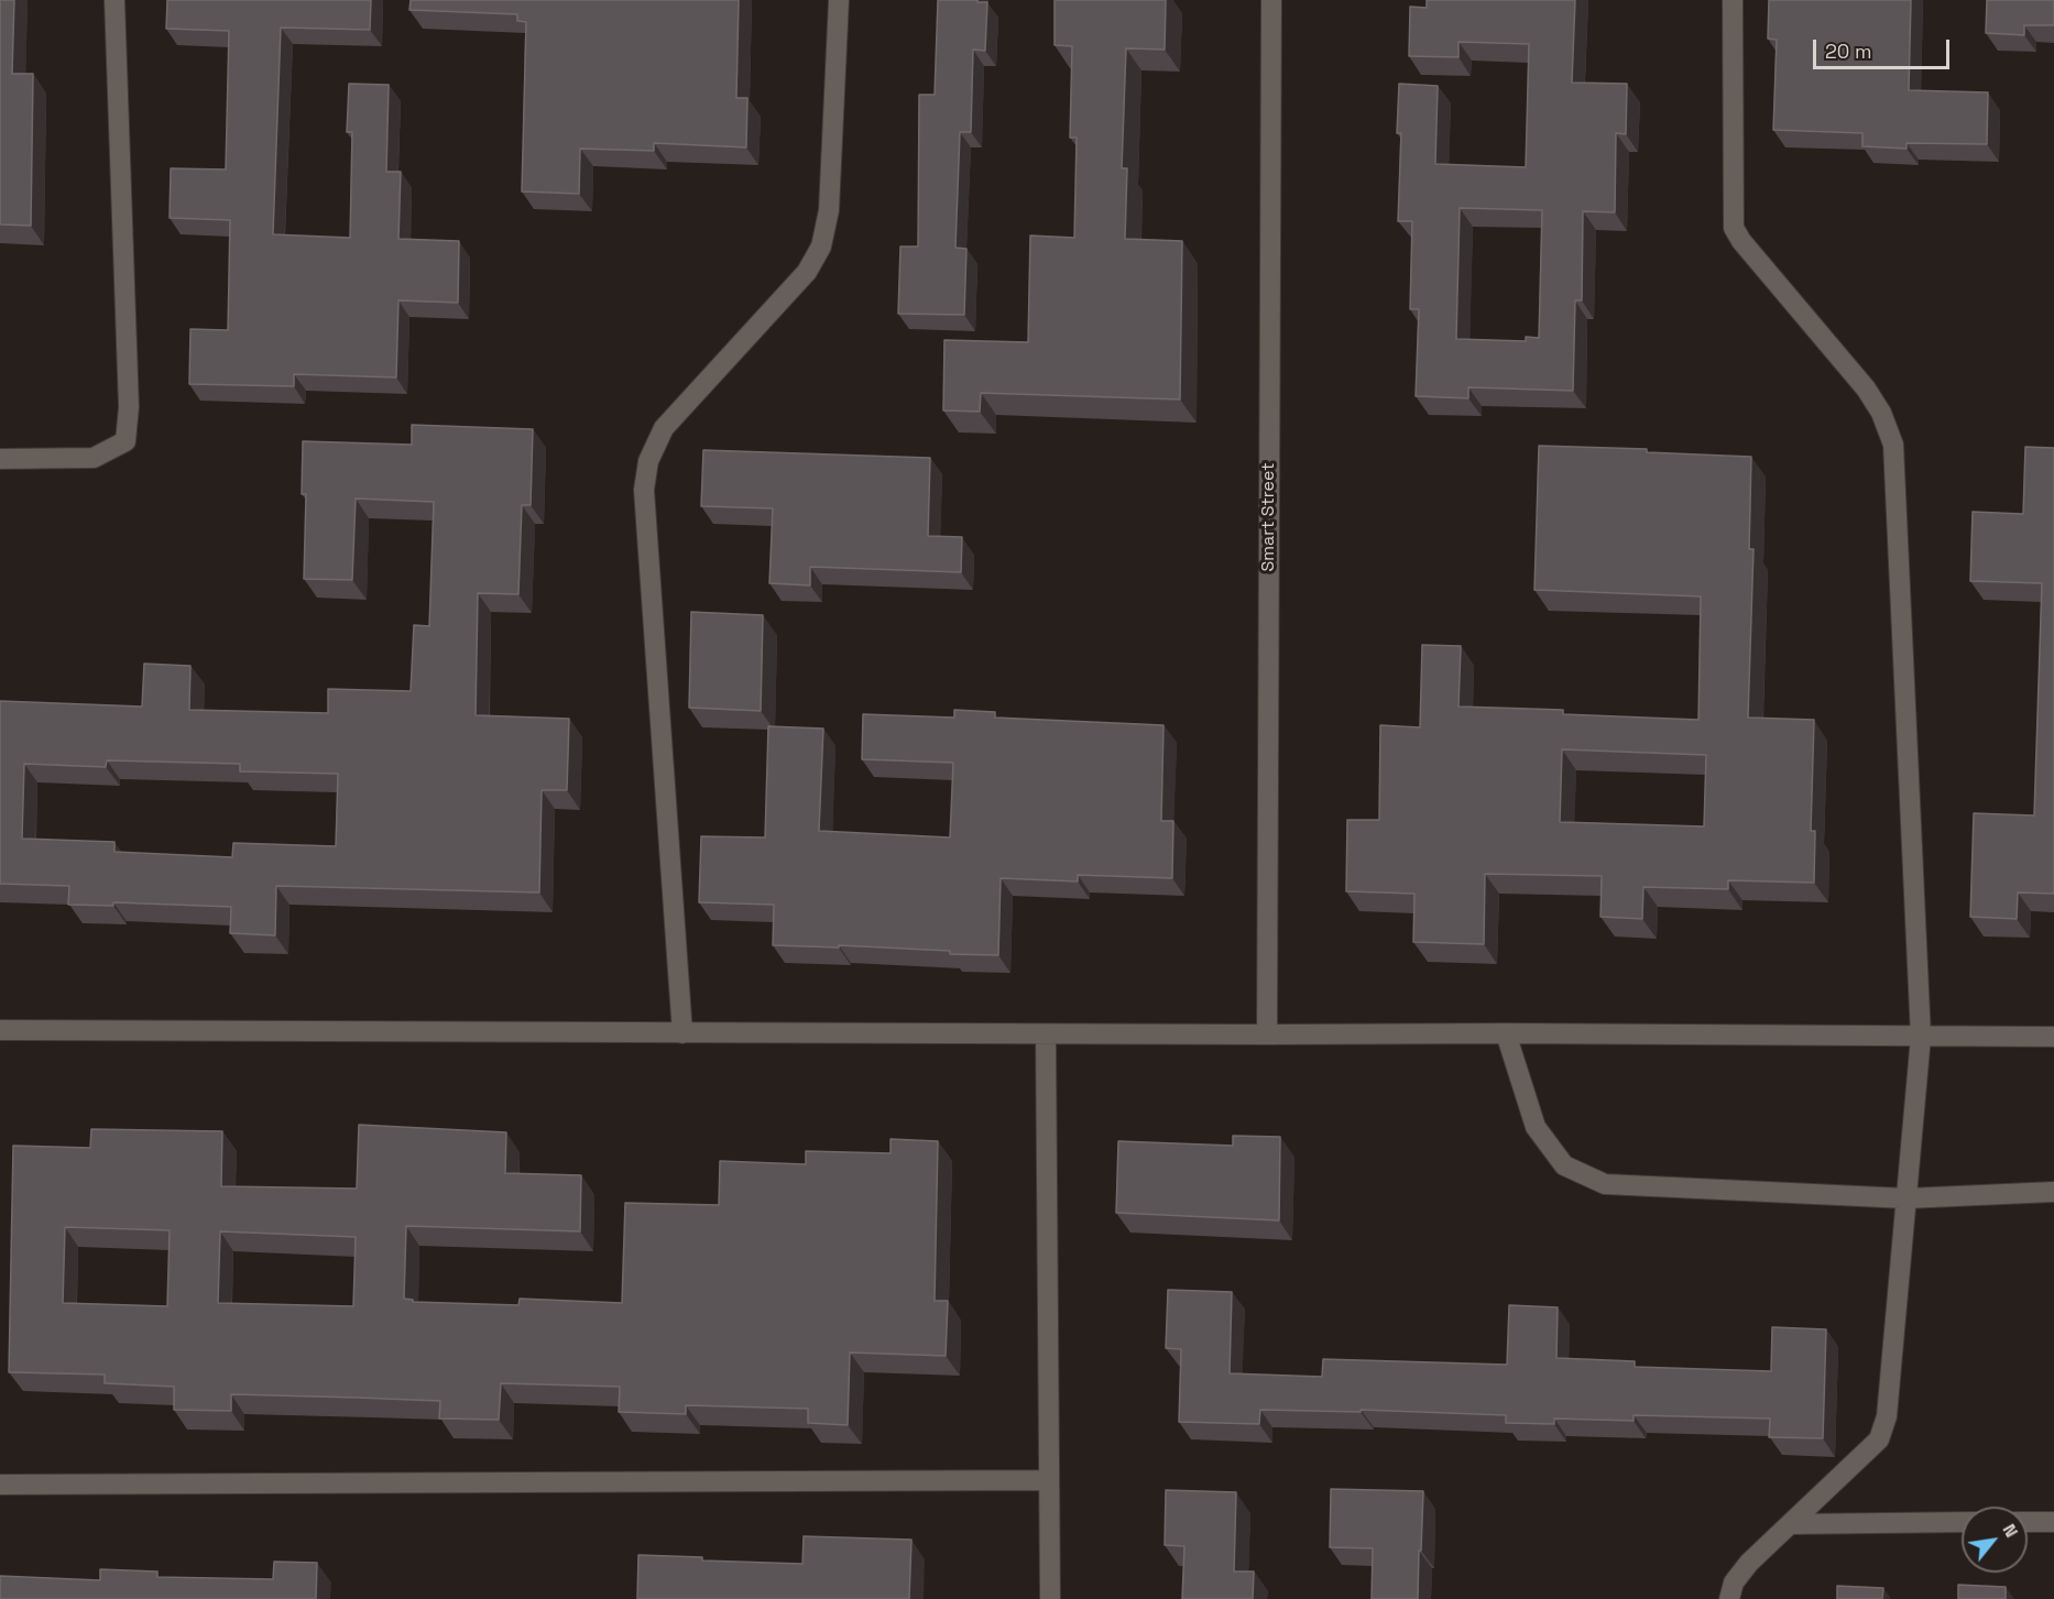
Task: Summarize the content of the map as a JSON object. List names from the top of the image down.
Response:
{
  "streets": {
    "street": ["Smart Street"]
  },
  "scale_bar": "20 m",
  "north": "top right"
}
